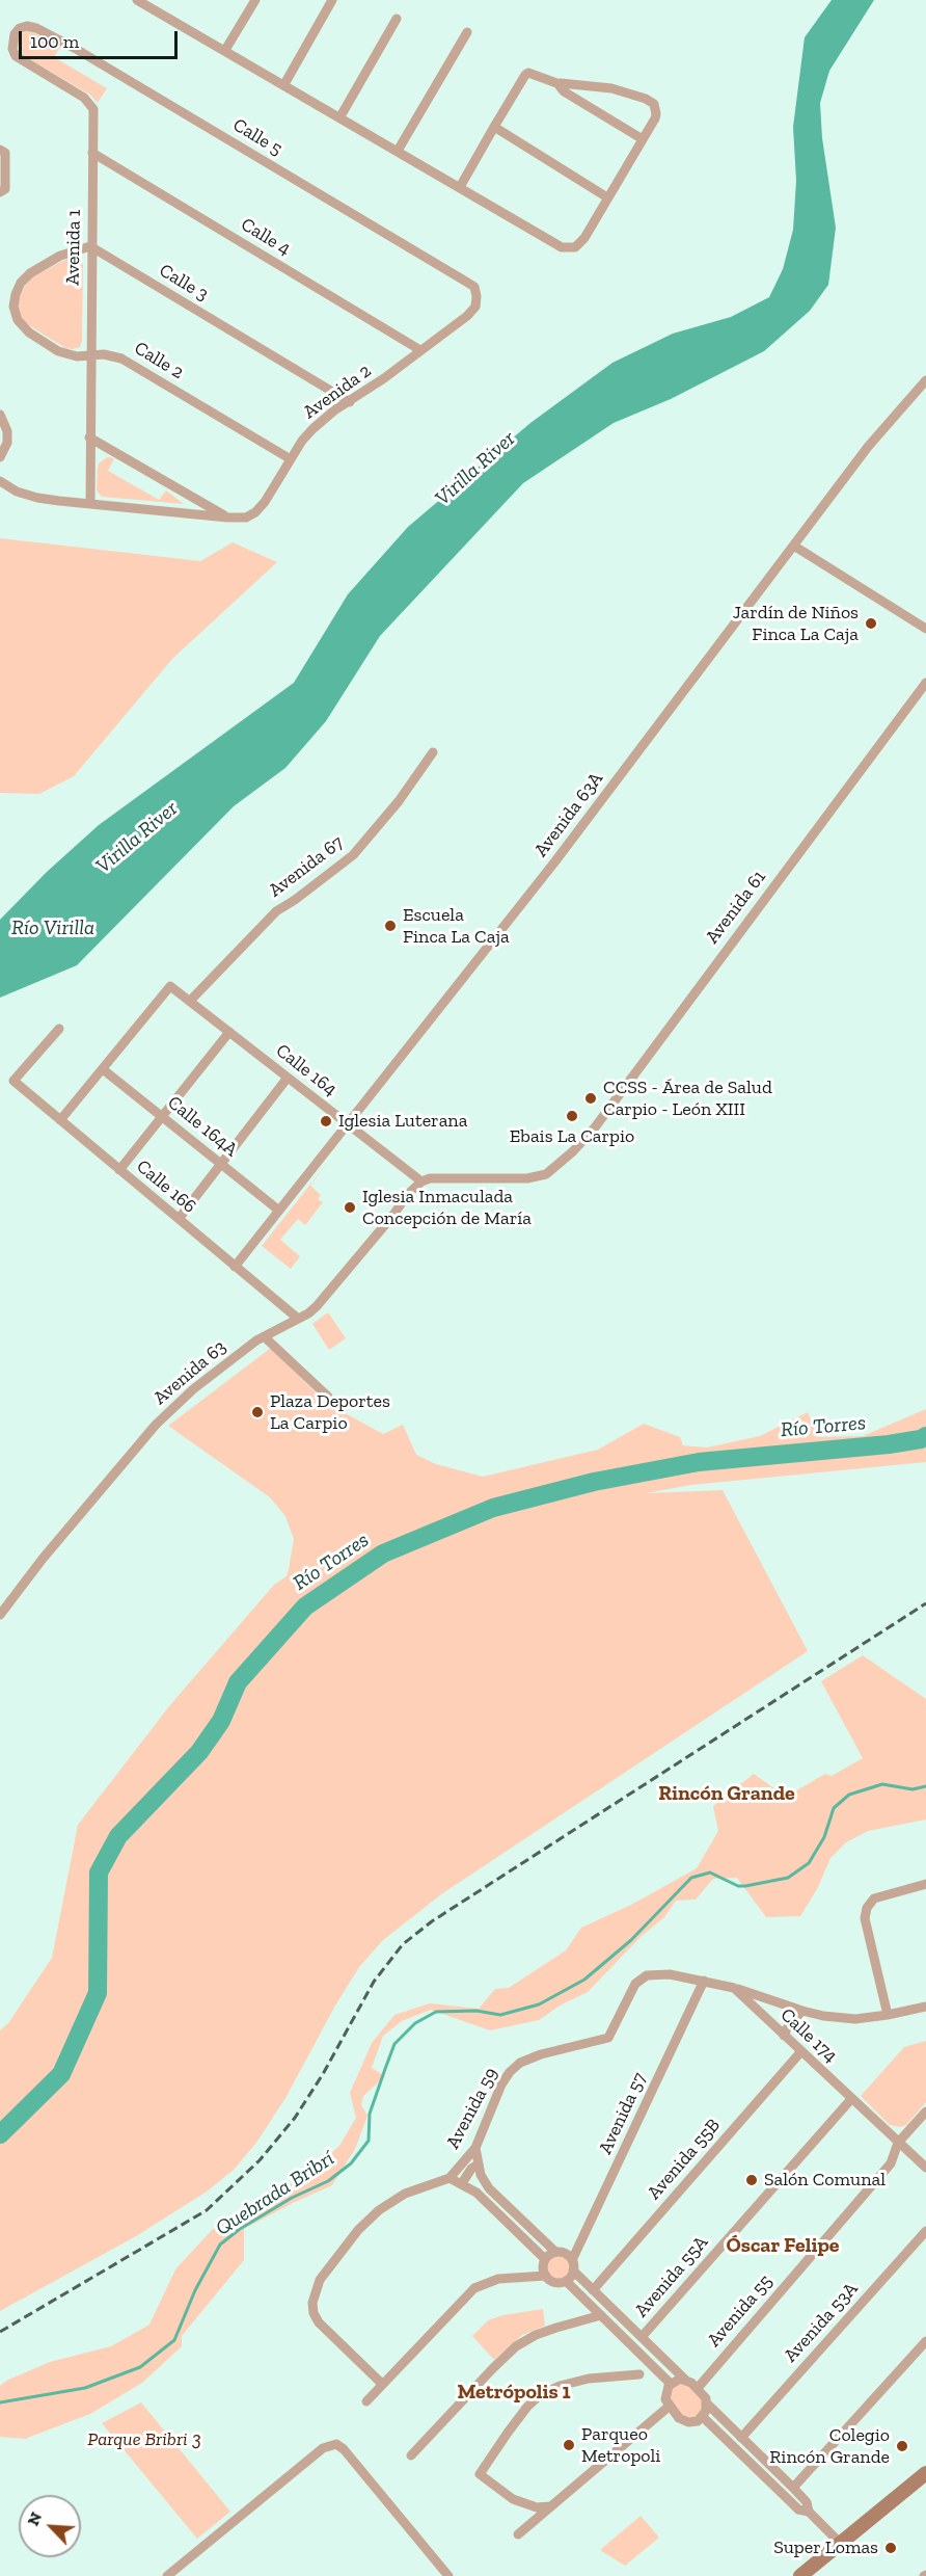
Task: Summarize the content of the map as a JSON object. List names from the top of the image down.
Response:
{
  "streets": {
    "street": [
      "Calle 5",
      "Calle 4",
      "Avenida 1",
      "Calle 3",
      "Calle 2",
      "Avenida 2",
      "Avenida 63A",
      "Avenida 67",
      "Avenida 61",
      "Calle 164",
      "Calle 164A",
      "Calle 166",
      "Avenida 63",
      "Calle 174",
      "Avenida 59",
      "Avenida 57",
      "Avenida 55B",
      "Avenida 55A",
      "Avenida 55",
      "Avenida 53A"
    ]
  },
  "crossings": [
    ["Calle 5", "Avenida 1"],
    ["Calle 5", "Avenida 2"],
    ["Calle 4", "Avenida 1"],
    ["Calle 4", "Avenida 2"],
    ["Avenida 1", "Calle 3"],
    ["Avenida 1", "Calle 2"],
    ["Avenida 1", "Avenida 2"],
    ["Calle 3", "Calle 2"],
    ["Calle 3", "Avenida 2"],
    ["Calle 2", "Avenida 2"],
    ["Avenida 63A", "Calle 164"],
    ["Avenida 63A", "Calle 164A"],
    ["Avenida 63A", "Calle 166"],
    ["Avenida 67", "Calle 164"],
    ["Avenida 61", "Calle 164"],
    ["Avenida 61", "Avenida 63"],
    ["Calle 164", "Calle 164A"],
    ["Calle 164", "Avenida 63"],
    ["Calle 166", "Avenida 63"],
    ["Calle 174", "Avenida 55B"],
    ["Calle 174", "Avenida 55A"],
    ["Calle 174", "Avenida 55"],
    ["Avenida 59", "Avenida 57"]
  ],
  "districts": ["Rincón Grande", "Óscar Felipe", "Metrópolis 1"],
  "water": [
    "Virilla River",
    "Río Virilla",
    "Río Torres",
    "Quebrada Bribrí"
  ],
  "parks": ["Parque Bribri 3"],
  "places": [
    "Jardín de Niños Finca La Caja",
    "Escuela Finca La Caja",
    "CCSS - Área de Salud Carpio - León XIII",
    "Ebais La Carpio",
    "Iglesia Luterana",
    "Iglesia Inmaculada Concepción de María",
    "Plaza Deportes La Carpio",
    "Salón Comunal",
    "Parqueo Metropoli",
    "Colegio Rincón Grande",
    "Super Lomas"
  ],
  "scale_bar": "100 m",
  "north": "top left"
}
